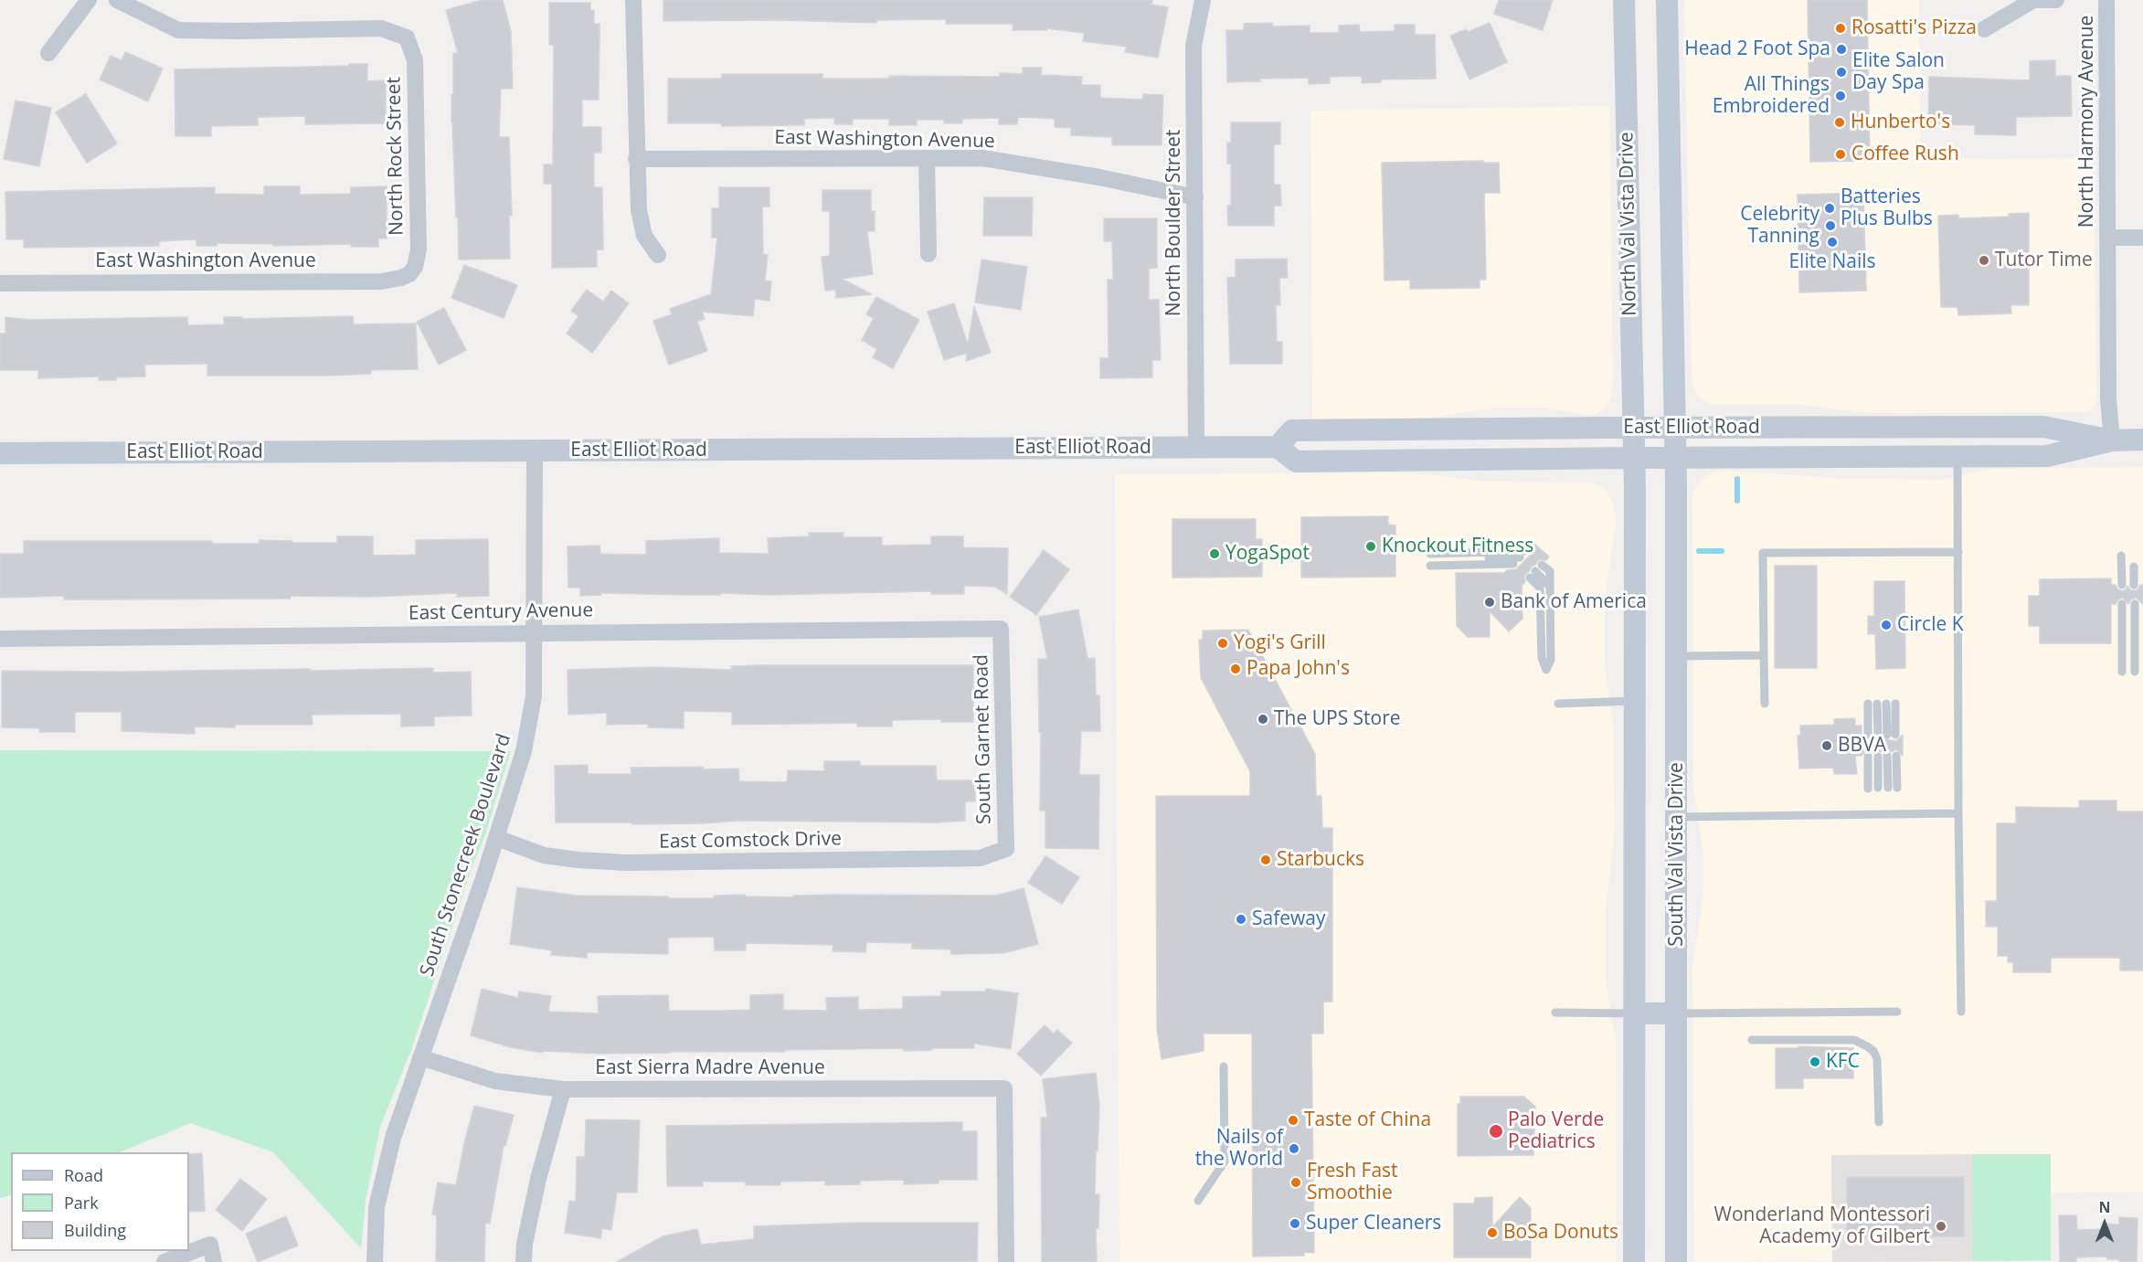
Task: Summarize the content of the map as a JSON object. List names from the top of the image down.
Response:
{
  "streets": {
    "main road": ["North Val Vista Drive", "East Elliot Road", "South Val Vista Drive"],
    "street": [
      "North Harmony Avenue",
      "East Washington Avenue",
      "North Rock Street",
      "North Boulder Street",
      "East Century Avenue",
      "South Garnet Road",
      "East Comstock Drive",
      "South Stonecreek Boulevard",
      "East Sierra Madre Avenue"
    ]
  },
  "crossings": [
    ["North Harmony Avenue", "East Elliot Road"],
    ["East Washington Avenue", "North Rock Street"],
    ["East Washington Avenue", "North Boulder Street"],
    ["North Boulder Street", "East Elliot Road"],
    ["North Val Vista Drive", "East Elliot Road"],
    ["East Elliot Road", "South Val Vista Drive"],
    ["East Elliot Road", "South Stonecreek Boulevard"],
    ["East Century Avenue", "South Garnet Road"],
    ["East Century Avenue", "South Stonecreek Boulevard"],
    ["South Garnet Road", "East Comstock Drive"],
    ["East Comstock Drive", "South Stonecreek Boulevard"],
    ["South Stonecreek Boulevard", "East Sierra Madre Avenue"]
  ],
  "places": [
    "Rosatti's Pizza",
    "Head 2 Foot Spa",
    "Elite Salon Day Spa",
    "All Things Embroidered",
    "Hunberto's",
    "Coffee Rush",
    "Batteries Plus Bulbs",
    "Celebrity Tanning",
    "Elite Nails",
    "Tutor Time",
    "Knockout Fitness",
    "YogaSpot",
    "Bank of America",
    "Circle K",
    "Yogi's Grill",
    "Papa John's",
    "The UPS Store",
    "BBVA",
    "Starbucks",
    "Safeway",
    "KFC",
    "Taste of China",
    "Palo Verde Pediatrics",
    "Nails of the World",
    "Fresh Fast Smoothie",
    "Super Cleaners",
    "Wonderland Montessori Academy of Gilbert",
    "BoSa Donuts"
  ],
  "legend": ["Road", "Park", "Building"],
  "north": "top"
}
